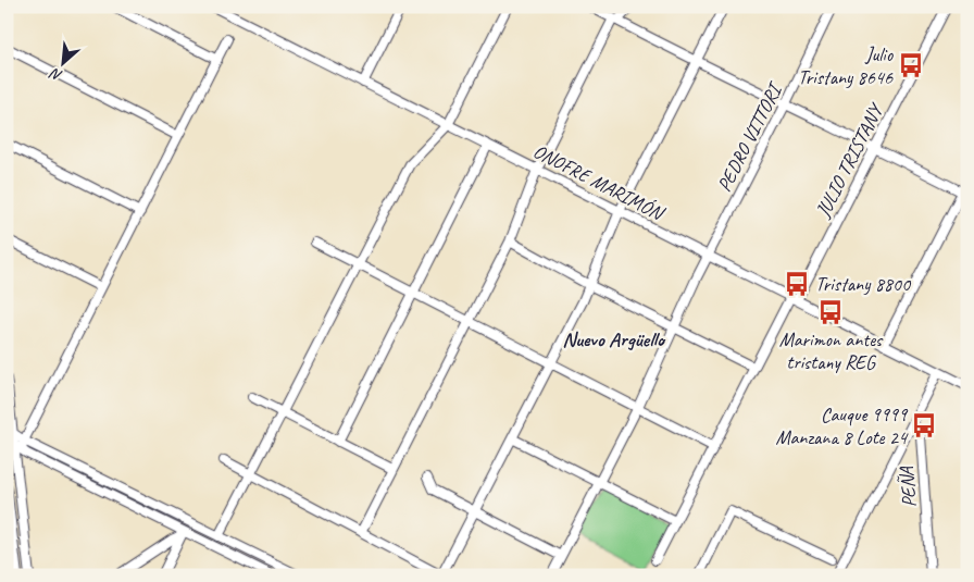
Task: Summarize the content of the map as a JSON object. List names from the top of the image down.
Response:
{
  "streets": {
    "street": [
      "PEDRO VITTORI",
      "JULIO TRISTANY",
      "ONOFRE MARIMÓN",
      "PEÑA"
    ]
  },
  "crossings": [
    ["PEDRO VITTORI", "ONOFRE MARIMÓN"],
    ["JULIO TRISTANY", "ONOFRE MARIMÓN"]
  ],
  "districts": ["Nuevo Argüello"],
  "places": {
    "bus stop": [
      "Julio Tristany 8646",
      "Tristany 8800",
      "Marimon antes tristany REG",
      "Cauque 9999 Manzana 8 Lote 24"
    ]
  },
  "north": "bottom left"
}
